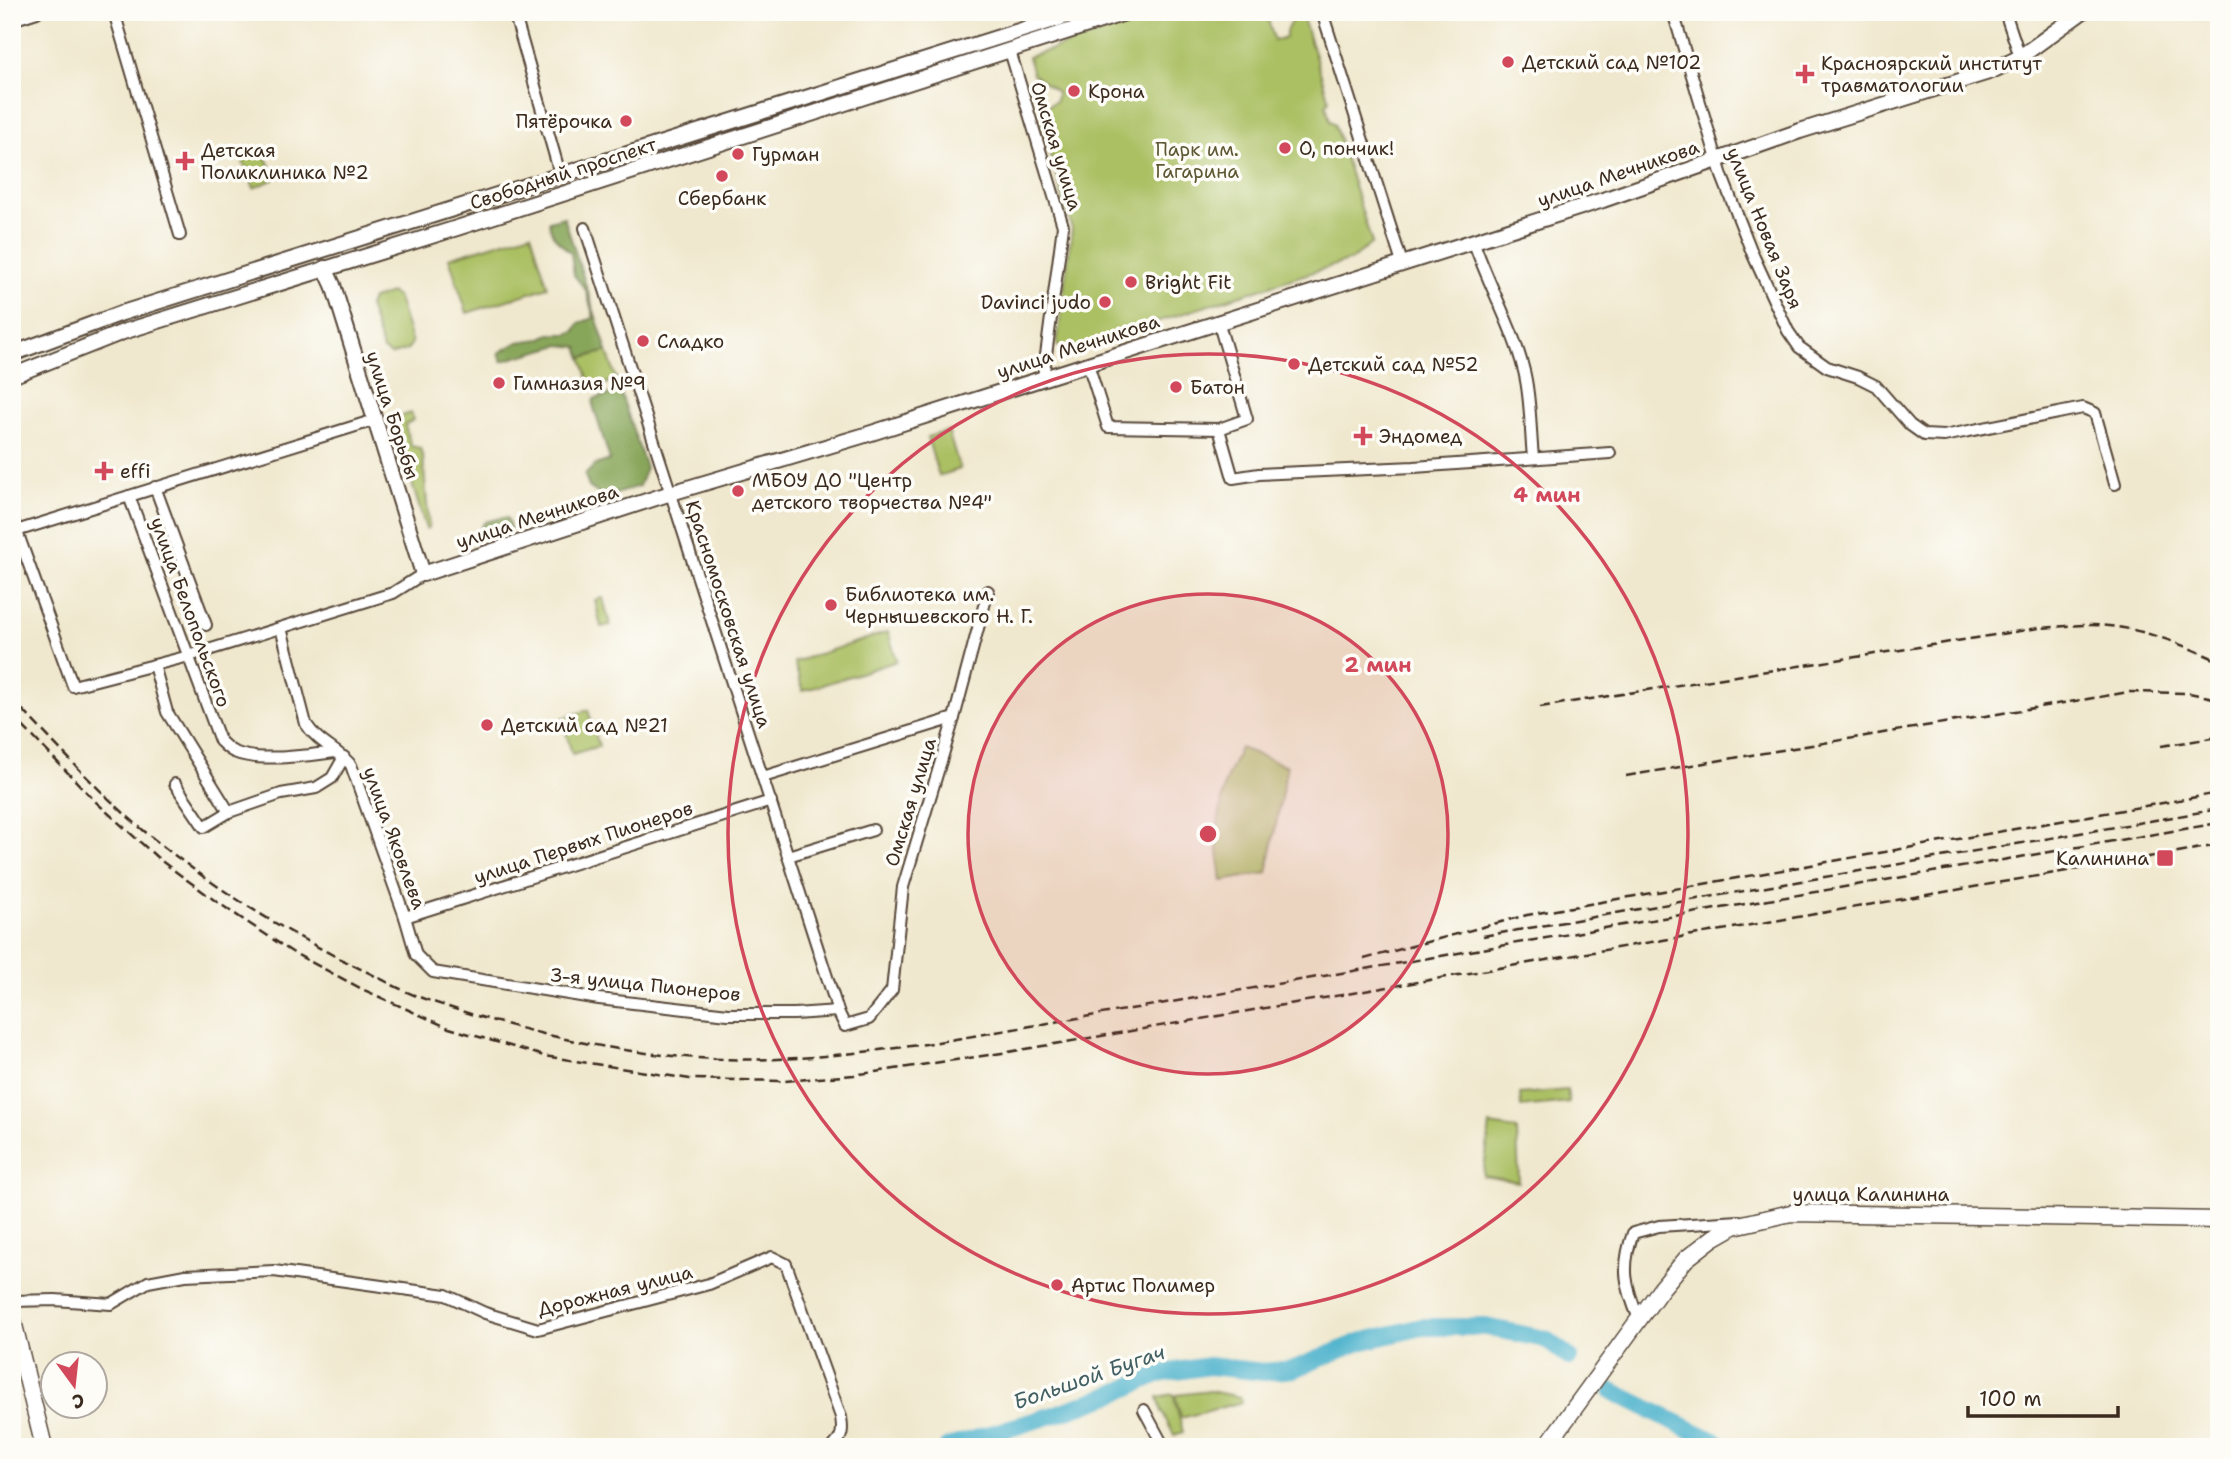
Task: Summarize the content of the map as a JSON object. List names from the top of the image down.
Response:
{
  "streets": {
    "main road": [
      "Свободный проспект",
      "улица Мечникова",
      "улица Борьбы",
      "улица Калинина"
    ],
    "street": [
      "Омская улица",
      "улица Новая Заря",
      "улица Белопольского",
      "Красномосковская улица",
      "улица Яковлева",
      "улица Первых Пионеров",
      "3-я улица Пионеров",
      "Дорожная улица"
    ]
  },
  "crossings": [
    ["Омская улица", "Свободный проспект"],
    ["Омская улица", "улица Мечникова"],
    ["Омская улица", "3-я улица Пионеров"],
    ["Свободный проспект", "улица Борьбы"],
    ["улица Мечникова", "улица Новая Заря"],
    ["улица Мечникова", "улица Борьбы"],
    ["улица Мечникова", "улица Белопольского"],
    ["улица Мечникова", "Красномосковская улица"],
    ["улица Мечникова", "улица Яковлева"],
    ["улица Белопольского", "улица Яковлева"],
    ["Красномосковская улица", "улица Первых Пионеров"],
    ["Красномосковская улица", "3-я улица Пионеров"],
    ["улица Яковлева", "улица Первых Пионеров"],
    ["улица Яковлева", "3-я улица Пионеров"]
  ],
  "water": ["Большой Бугач"],
  "parks": ["Парк им. Гагарина"],
  "places": {
    "other": [
      "Детский сад №102",
      "Крона",
      "Пятёрочка",
      "О, пончик!",
      "Гурман",
      "Сбербанк",
      "Bright Fit",
      "Davinci judo",
      "Сладко",
      "Детский сад №52",
      "Гимназия №9",
      "Батон",
      "МБОУ ДО \"Центр детского творчества №4\"",
      "Библиотека им. Чернышевского Н. Г.",
      "Детский сад №21",
      "Артис Полимер"
    ],
    "health": [
      "Красноярский институт травматологии",
      "Детская Поликлиника №2",
      "Эндомед",
      "effi"
    ],
    "transit": ["Калинина"]
  },
  "scale_bar": "100 m",
  "north": "bottom",
  "rings": ["4 мин", "2 мин"]
}
